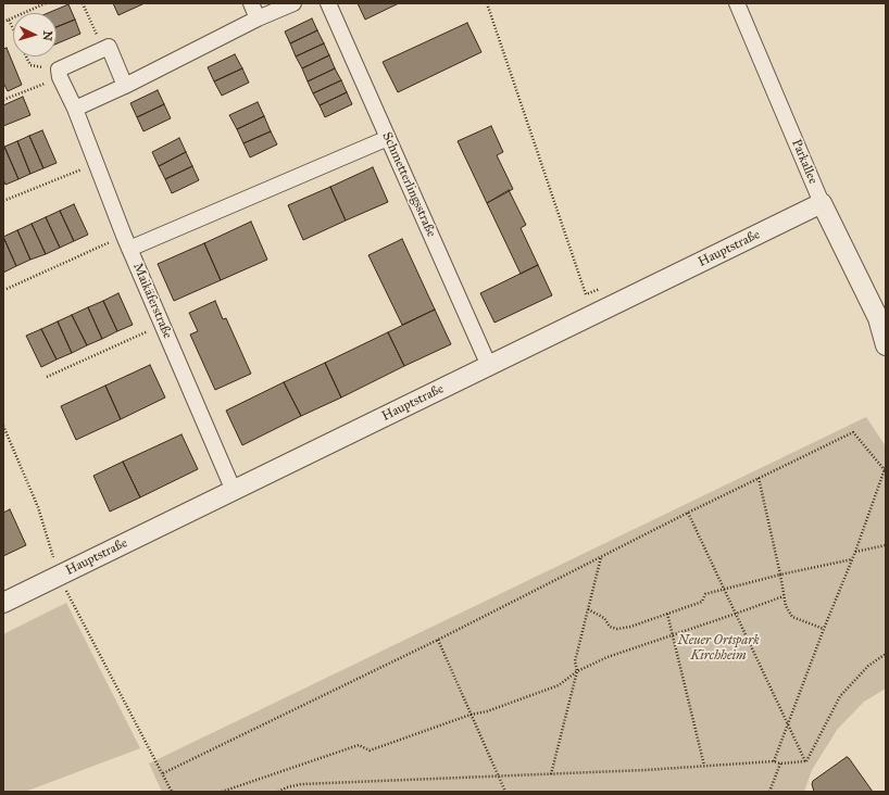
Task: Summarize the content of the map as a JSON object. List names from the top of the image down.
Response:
{
  "streets": {
    "street": [
      "Parkallee",
      "Schmetterlingsstraße",
      "Hauptstraße",
      "Maikäferstraße"
    ]
  },
  "crossings": [
    ["Parkallee", "Hauptstraße"],
    ["Schmetterlingsstraße", "Hauptstraße"],
    ["Hauptstraße", "Maikäferstraße"]
  ],
  "parks": ["Neuer Ortspark Kirchheim"],
  "north": "right"
}
